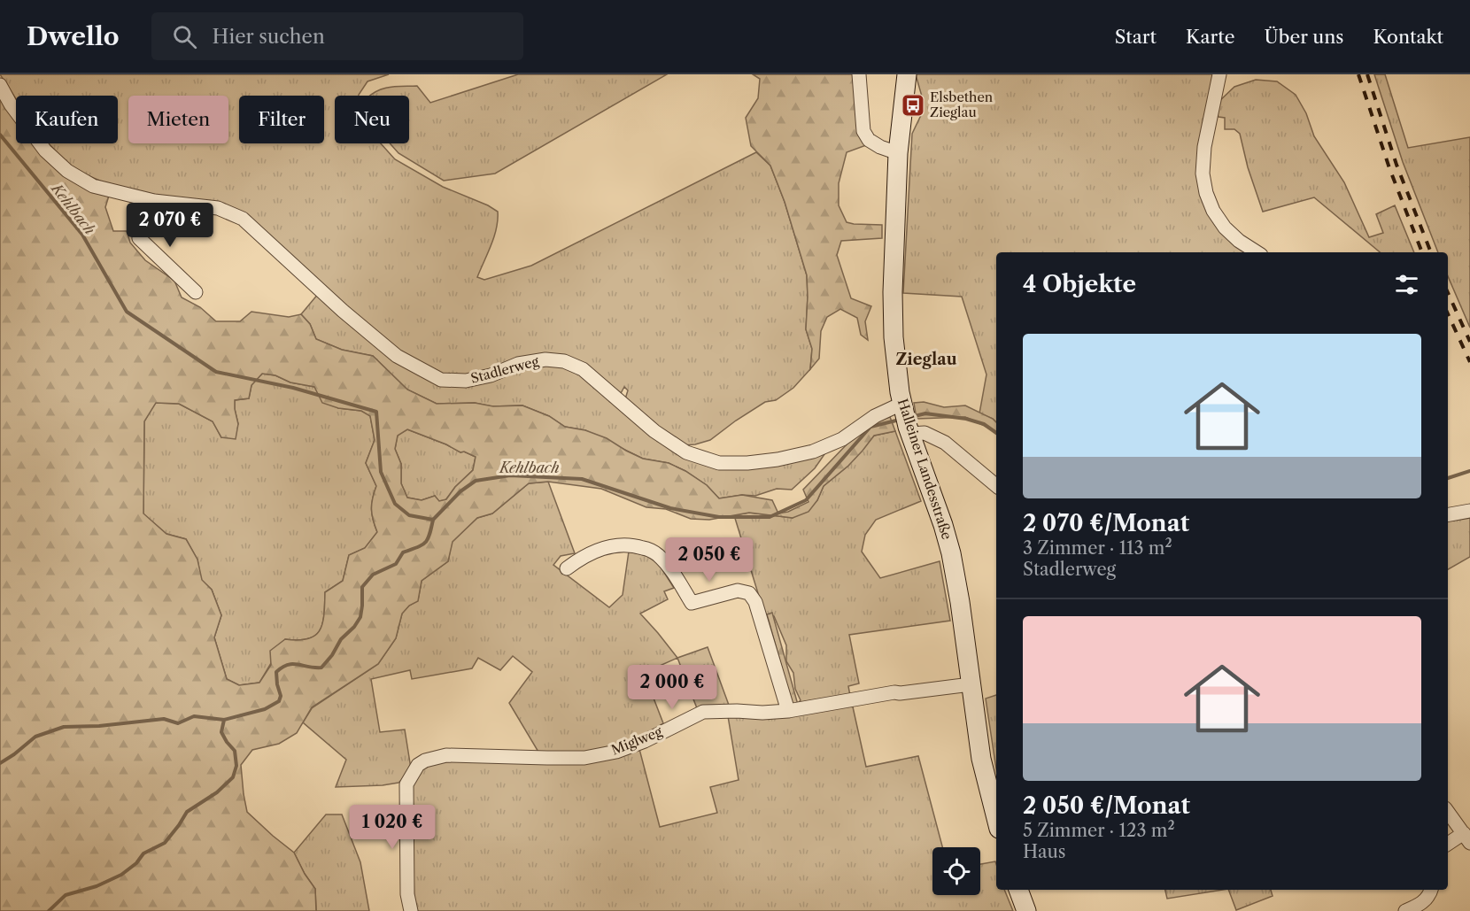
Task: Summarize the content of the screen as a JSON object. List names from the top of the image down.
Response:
{
  "streets": {
    "main road": ["Halleiner Landesstraße"],
    "street": ["Stadlerweg", "Miglweg"]
  },
  "crossings": [
    ["Stadlerweg", "Halleiner Landesstraße"],
    ["Halleiner Landesstraße", "Miglweg"]
  ],
  "districts": ["Zieglau"],
  "water": ["Kehlbach"],
  "places": {
    "bus stop": ["Elsbethen Zieglau"]
  },
  "page": {
    "header": "Dwello",
    "search": "Hier suchen",
    "nav": [
      "Start",
      "Karte",
      "Über uns",
      "Kontakt"
    ],
    "chip": [
      "Kaufen",
      "Mieten",
      "Filter",
      "Neu"
    ],
    "price": [
      "2 070 €",
      "2 050 €",
      "2 000 €",
      "1 020 €"
    ],
    "heading": "4 Objekte",
    "list": [
      {
        "name": "2 070 €/Monat",
        "note": "3 Zimmer · 113 m² · Stadlerweg"
      },
      {
        "name": "2 050 €/Monat",
        "note": "5 Zimmer · 123 m² · Haus"
      }
    ]
  }
}
